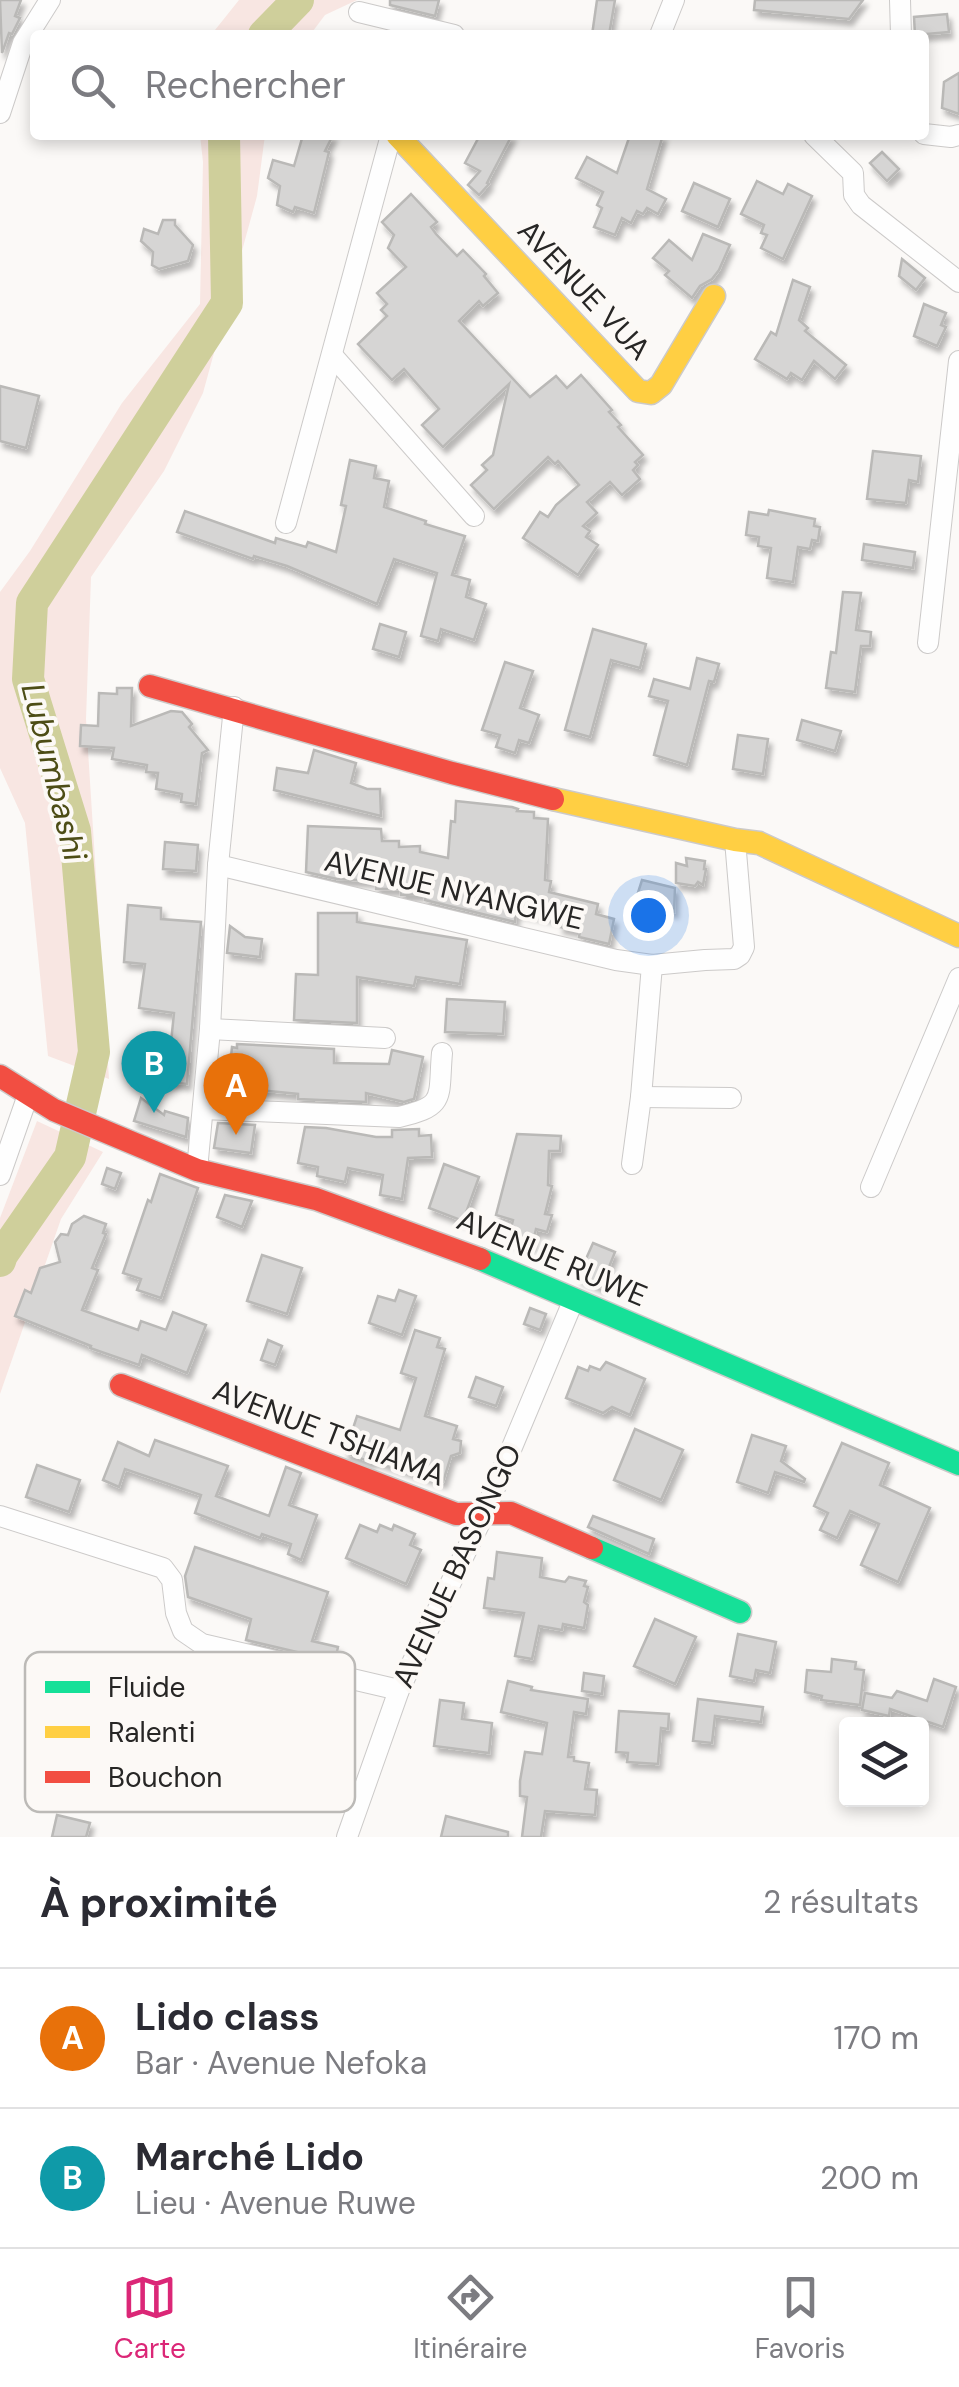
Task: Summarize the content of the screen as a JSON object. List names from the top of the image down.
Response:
{
  "streets": {
    "street": [
      "AVENUE VUA",
      "AVENUE NYANGWE",
      "AVENUE RUWE",
      "AVENUE TSHIAMA",
      "AVENUE BASONGO"
    ]
  },
  "crossings": [
    ["AVENUE RUWE", "AVENUE BASONGO"],
    ["AVENUE TSHIAMA", "AVENUE BASONGO"]
  ],
  "water": ["Lubumbashi"],
  "legend": ["Fluide", "Ralenti", "Bouchon"],
  "page": {
    "search": "Rechercher",
    "pins": ["B", "A"],
    "heading": ["À proximité", "2 résultats"],
    "list": [
      {
        "mark": "A",
        "name": "Lido class",
        "note": "Bar · Avenue Nefoka",
        "value": "170 m"
      },
      {
        "mark": "B",
        "name": "Marché Lido",
        "note": "Lieu · Avenue Ruwe",
        "value": "200 m"
      }
    ],
    "nav": ["Carte", "Itinéraire", "Favoris"]
  }
}
